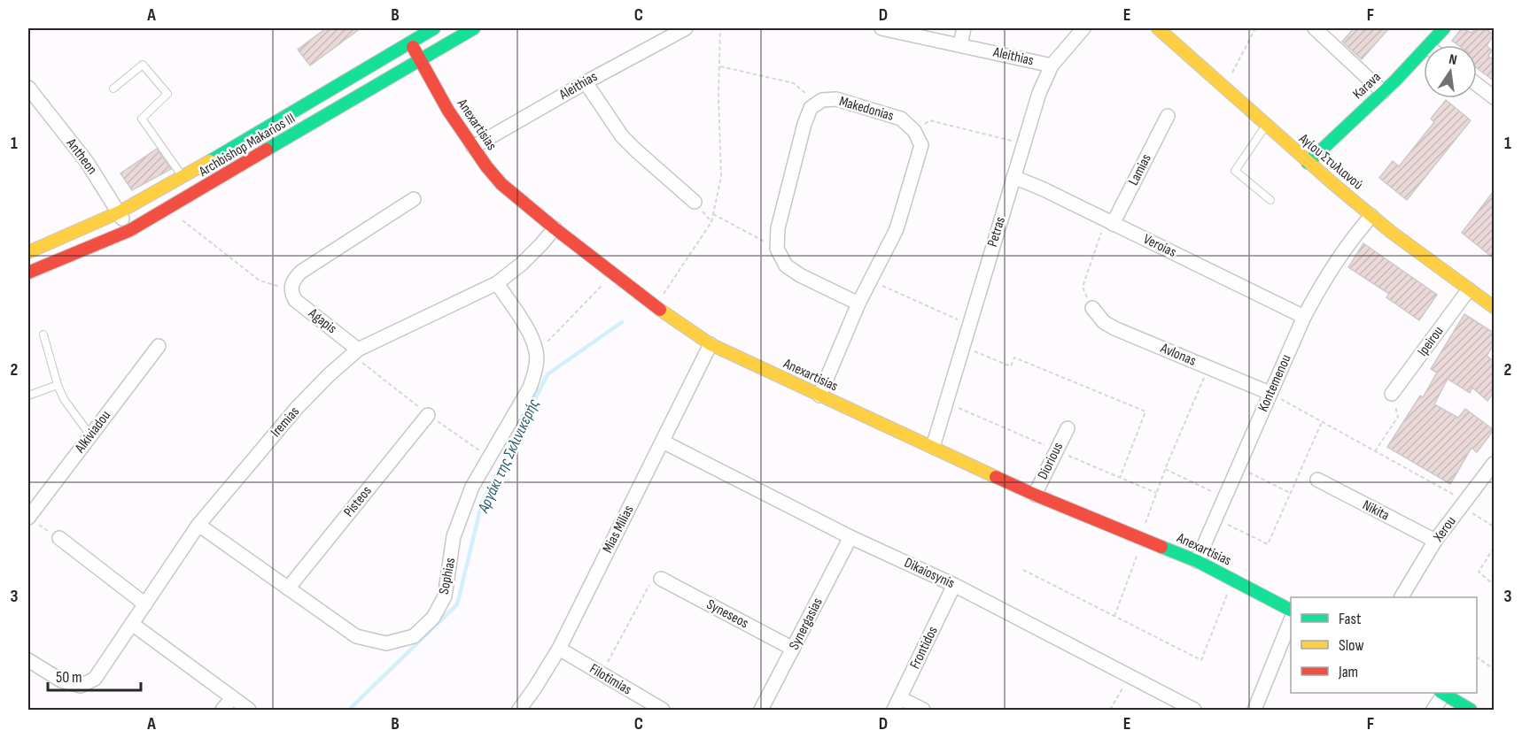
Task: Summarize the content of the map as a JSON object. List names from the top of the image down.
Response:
{
  "streets": {
    "street": [
      "Aleithias",
      "Karava",
      "Makedonias",
      "Anexartisias",
      "Archbishop Makarios III",
      "Antheon",
      "Αγίου Στυλιανού",
      "Lamias",
      "Petras",
      "Veroias",
      "Agapis",
      "Ipeirou",
      "Avlonas",
      "Kontemenou",
      "Iremias",
      "Alkiviadou",
      "Diorious",
      "Pisteos",
      "Nikita",
      "Mias Milias",
      "Xerou",
      "Dikaiosynis",
      "Sophias",
      "Syneseos",
      "Synergasias",
      "Frontidos",
      "Filotimias"
    ]
  },
  "crossings": [
    ["Aleithias", "Anexartisias"],
    ["Aleithias", "Petras"],
    ["Karava", "Αγίου Στυλιανού"],
    ["Anexartisias", "Archbishop Makarios III"],
    ["Anexartisias", "Petras"],
    ["Anexartisias", "Kontemenou"],
    ["Anexartisias", "Iremias"],
    ["Anexartisias", "Diorious"],
    ["Anexartisias", "Mias Milias"],
    ["Archbishop Makarios III", "Antheon"],
    ["Αγίου Στυλιανού", "Ipeirou"],
    ["Αγίου Στυλιανού", "Kontemenou"],
    ["Lamias", "Veroias"],
    ["Petras", "Veroias"],
    ["Veroias", "Kontemenou"],
    ["Agapis", "Iremias"],
    ["Avlonas", "Kontemenou"],
    ["Iremias", "Sophias"],
    ["Pisteos", "Sophias"],
    ["Nikita", "Xerou"],
    ["Mias Milias", "Dikaiosynis"],
    ["Mias Milias", "Filotimias"],
    ["Dikaiosynis", "Synergasias"],
    ["Dikaiosynis", "Frontidos"],
    ["Syneseos", "Synergasias"]
  ],
  "water": ["Αργάκι της Σκλινικερής"],
  "legend": ["Fast", "Slow", "Jam"],
  "scale_bar": "50 m",
  "north": "top",
  "grid": {
    "columns": [
      "A",
      "B",
      "C",
      "D",
      "E",
      "F"
    ],
    "rows": ["1", "2", "3"]
  }
}
